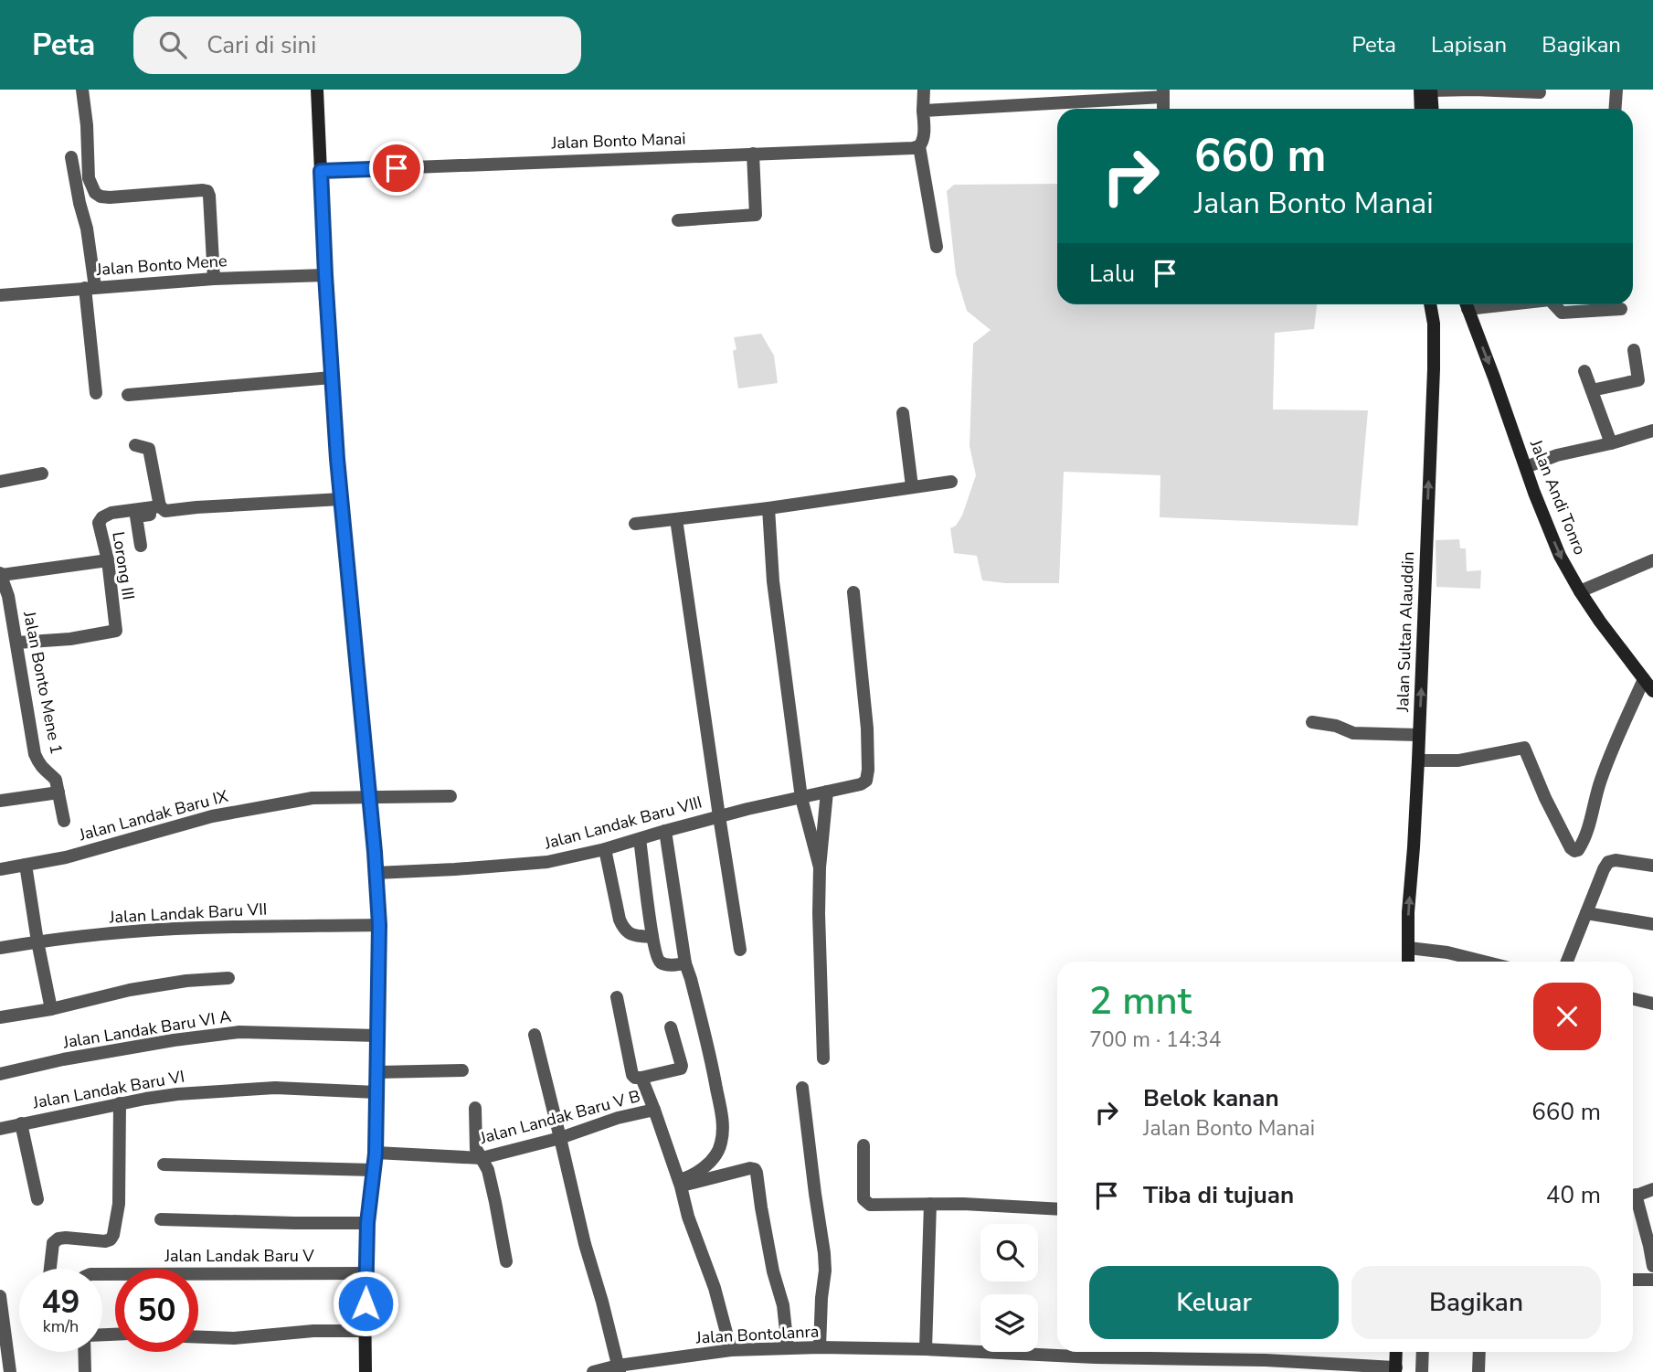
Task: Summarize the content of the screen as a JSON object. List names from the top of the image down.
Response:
{
  "streets": {
    "main road": ["Jalan Andi Tonro", "Jalan Sultan Alauddin"],
    "street": [
      "Jalan Bonto Manai",
      "Jalan Bonto Mene",
      "Lorong III",
      "Jalan Bonto Mene 1",
      "Jalan Landak Baru IX",
      "Jalan Landak Baru VIII",
      "Jalan Landak Baru VII",
      "Jalan Landak Baru VI A",
      "Jalan Landak Baru VI",
      "Jalan Landak Baru V B",
      "Jalan Landak Baru V",
      "Jalan Bontolanra"
    ]
  },
  "crossings": [
    ["Lorong III", "Jalan Bonto Mene 1"],
    ["Jalan Landak Baru V B", "Jalan Bontolanra"]
  ],
  "one_way": ["Jalan Andi Tonro", "Jalan Sultan Alauddin"],
  "page": {
    "header": "Peta",
    "search": "Cari di sini",
    "nav": ["Peta", "Lapisan", "Bagikan"],
    "turn": ["660 m", "Jalan Bonto Manai"],
    "then": "Lalu",
    "heading": ["2 mnt", "700 m · 14:34"],
    "list": [
      {
        "name": "Belok kanan",
        "note": "Jalan Bonto Manai",
        "value": "660 m"
      },
      {
        "name": "Tiba di tujuan",
        "value": "40 m"
      }
    ],
    "buttons": ["Keluar", "Bagikan"],
    "speed": "49 km/h",
    "limit": "50"
  }
}
